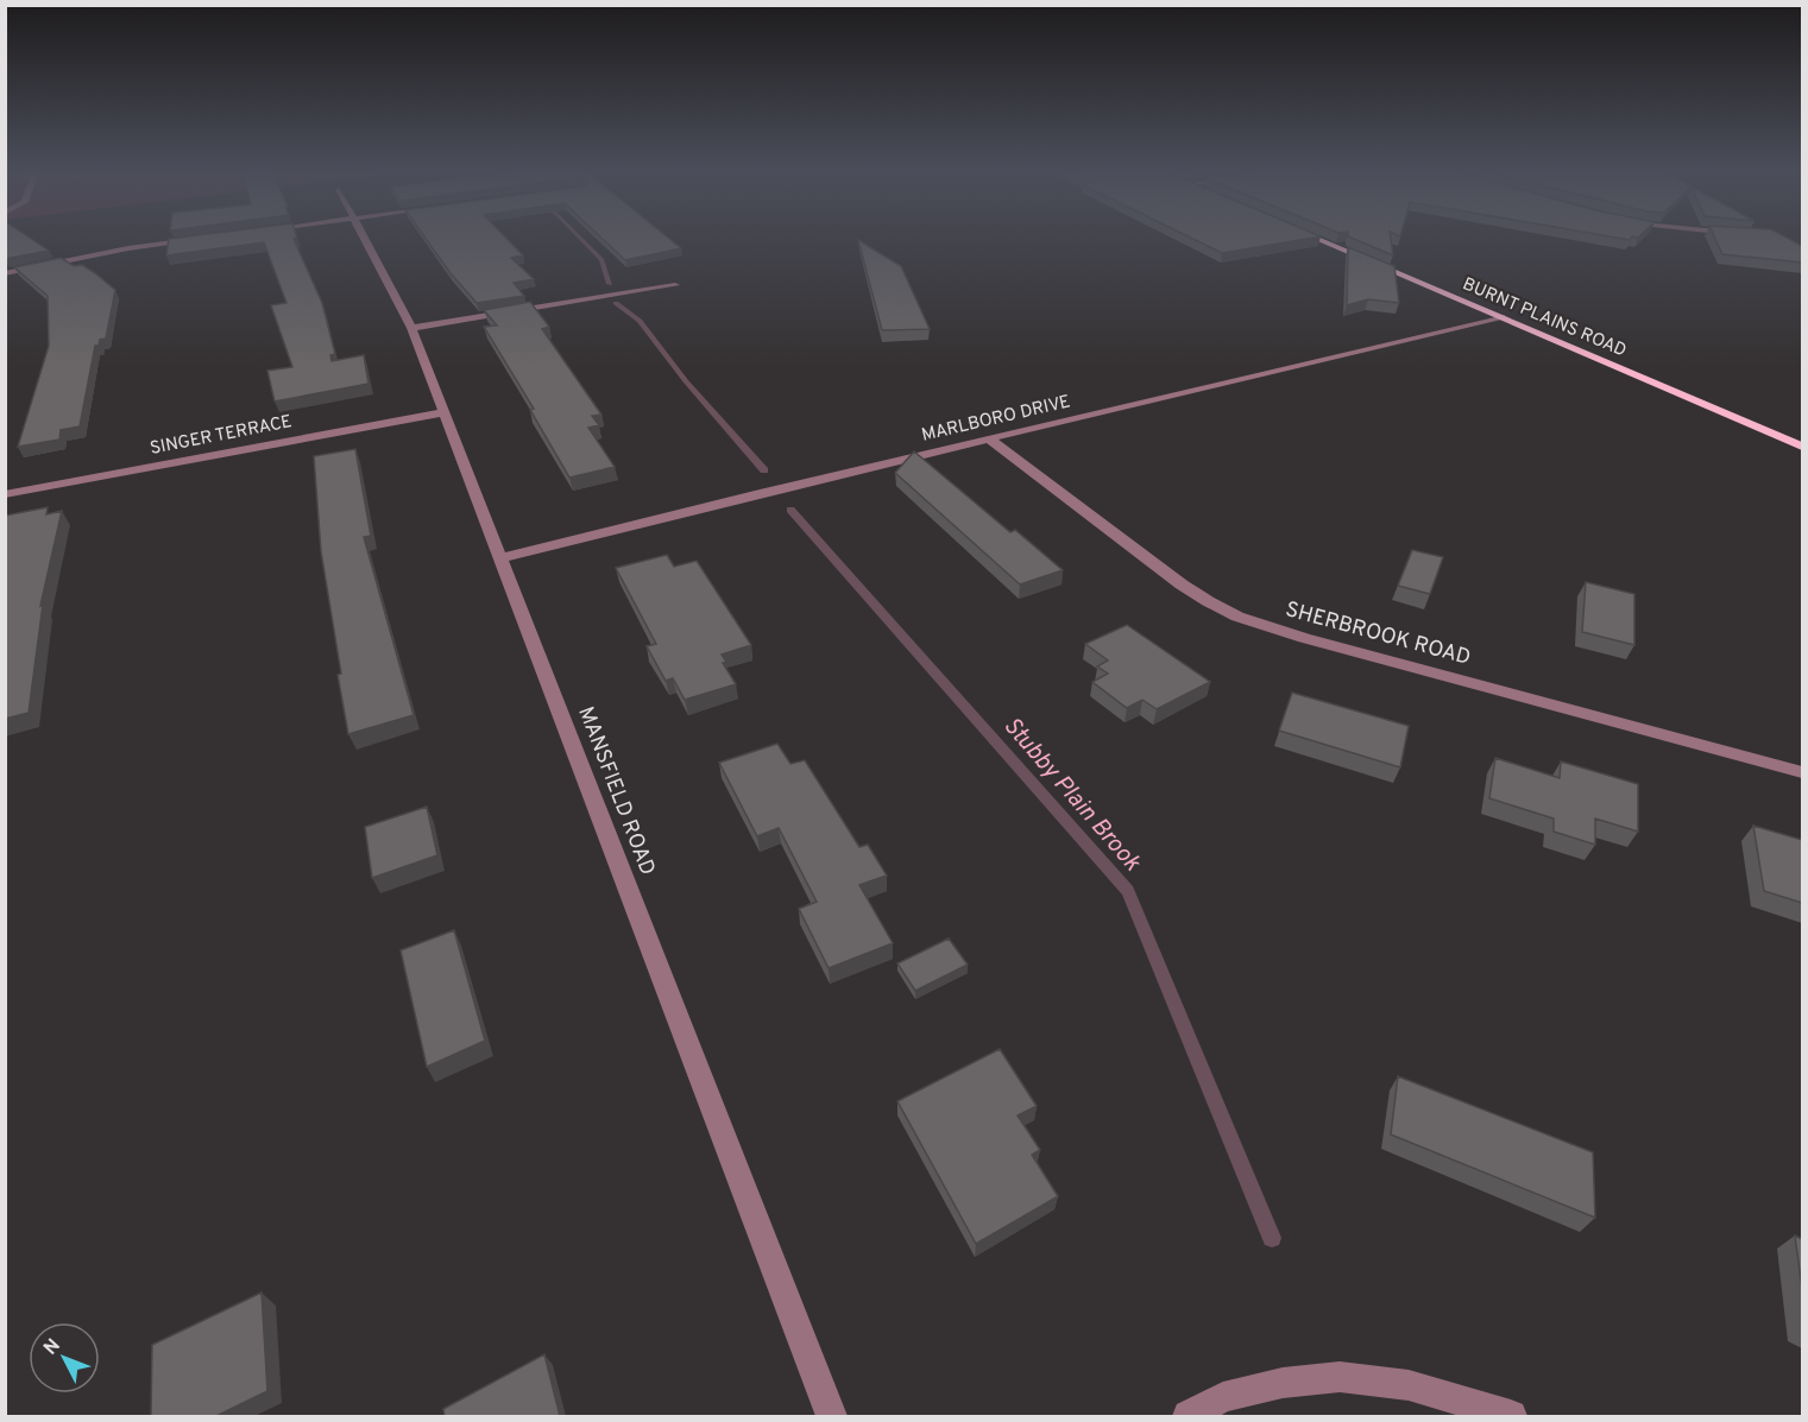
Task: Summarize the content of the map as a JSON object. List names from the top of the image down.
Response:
{
  "streets": {
    "main road": ["BURNT PLAINS ROAD"],
    "street": [
      "MARLBORO DRIVE",
      "SINGER TERRACE",
      "SHERBROOK ROAD",
      "MANSFIELD ROAD"
    ]
  },
  "crossings": [
    ["BURNT PLAINS ROAD", "MARLBORO DRIVE"],
    ["MARLBORO DRIVE", "SHERBROOK ROAD"],
    ["MARLBORO DRIVE", "MANSFIELD ROAD"],
    ["SINGER TERRACE", "MANSFIELD ROAD"]
  ],
  "water": ["Stubby Plain Brook"],
  "north": "top left"
}
